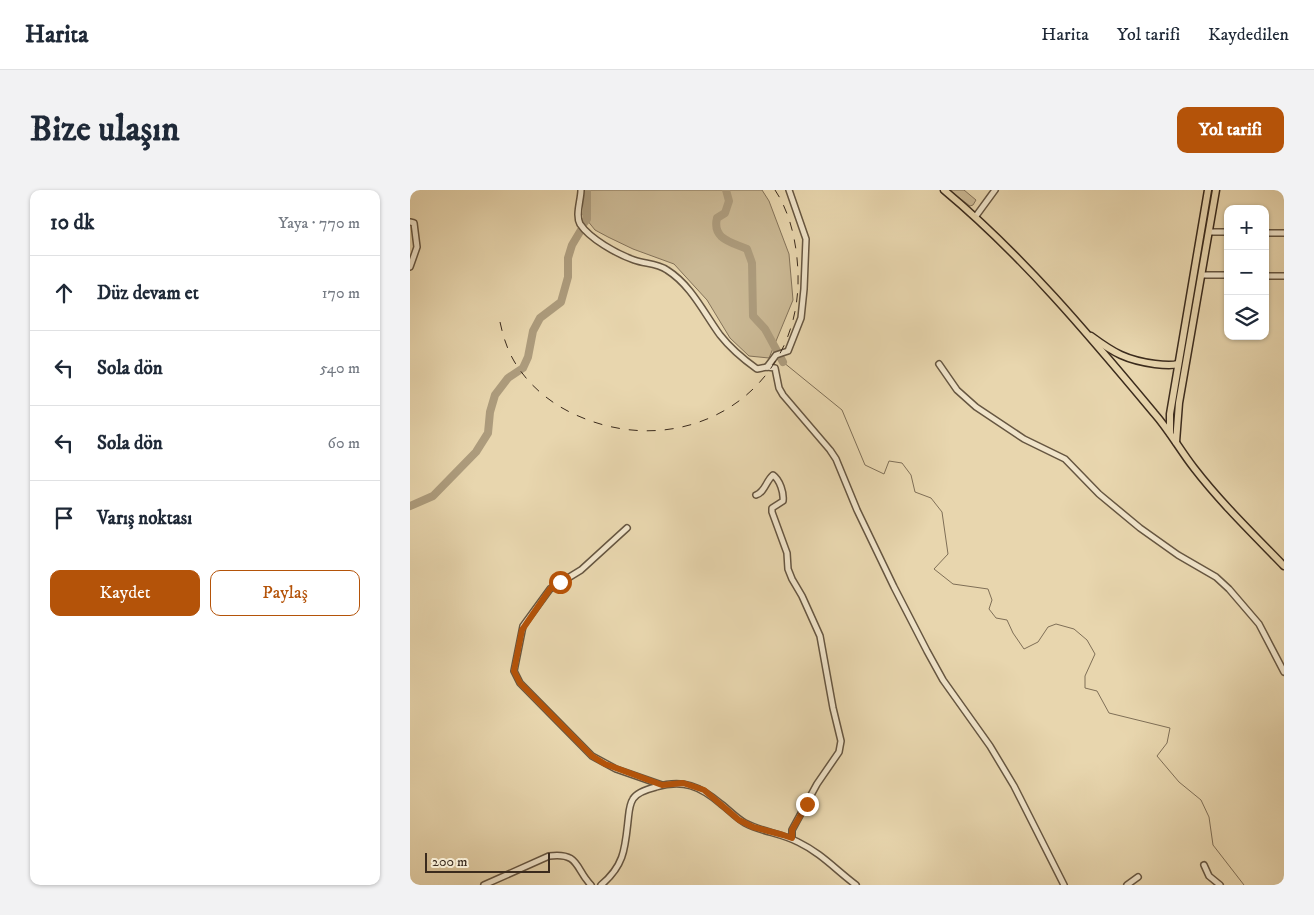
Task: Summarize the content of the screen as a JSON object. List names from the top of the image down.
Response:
{
  "scale_bar": "200 m",
  "page": {
    "header": "Harita",
    "nav": ["Harita", "Yol tarifi", "Kaydedilen"],
    "buttons": [
      "Yol tarifi",
      ["Kaydet", "Paylaş"]
    ],
    "title": "Bize ulaşın",
    "heading": ["10 dk", "Yaya · 770 m"],
    "map_buttons": ["+", "−"],
    "list": [
      ["Düz devam et", "170 m"],
      ["Sola dön", "540 m"],
      ["Sola dön", "60 m"],
      "Varış noktası"
    ],
    "scale": "200 m"
  }
}
